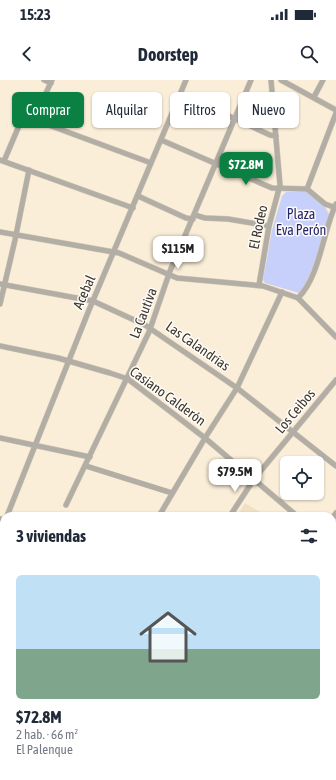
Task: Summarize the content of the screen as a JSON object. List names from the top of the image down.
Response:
{
  "streets": {
    "street": [
      "El Rodeo",
      "Acebal",
      "La Cautiva",
      "Las Calandrias",
      "Casiano Calderón",
      "Los Ceibos"
    ]
  },
  "crossings": [
    ["Acebal", "Las Calandrias"],
    ["Acebal", "Casiano Calderón"],
    ["La Cautiva", "Las Calandrias"],
    ["La Cautiva", "Casiano Calderón"],
    ["Las Calandrias", "Los Ceibos"],
    ["Casiano Calderón", "Los Ceibos"]
  ],
  "parks": ["Plaza Eva Perón"],
  "page": {
    "status": "15:23",
    "header": "Doorstep",
    "chip": [
      "Comprar",
      "Alquilar",
      "Filtros",
      "Nuevo"
    ],
    "price": ["$72.8M", "$115M", "$79.5M"],
    "heading": "3 viviendas",
    "list": [
      {
        "name": "$72.8M",
        "note": "2 hab. · 66 m² · El Palenque"
      }
    ]
  }
}
